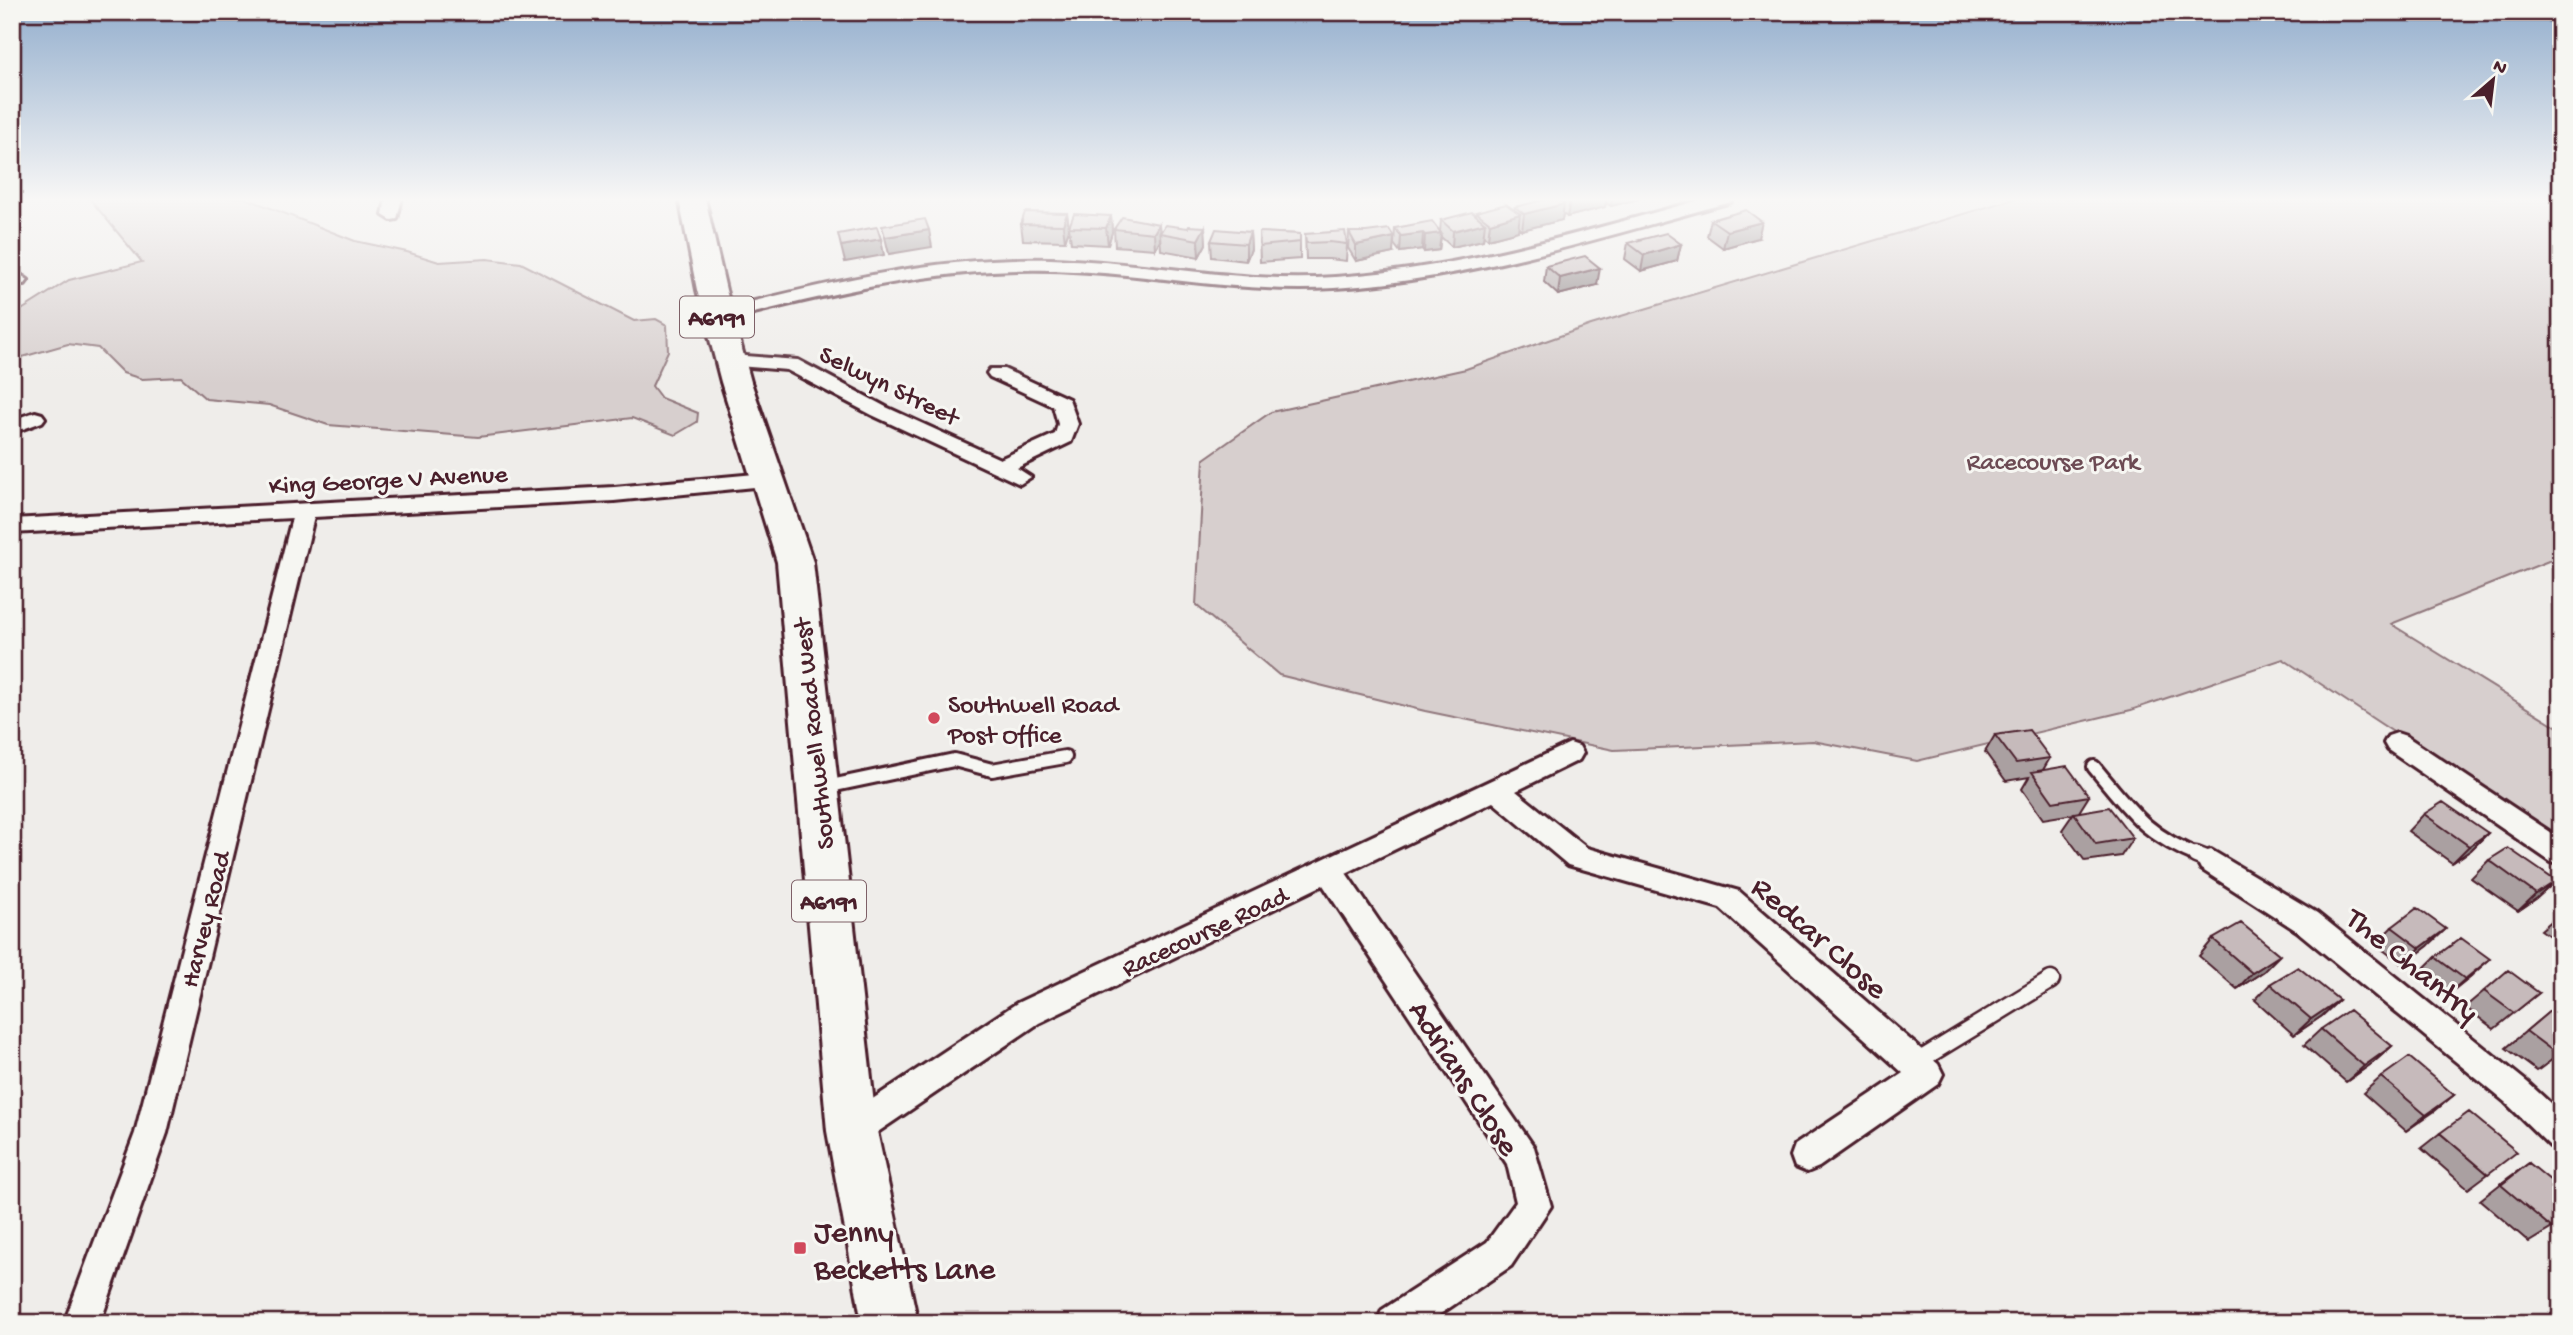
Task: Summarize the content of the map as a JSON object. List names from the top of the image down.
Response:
{
  "streets": {
    "main road": ["A6191", "Southwell Road West"],
    "street": [
      "Selwyn Street",
      "King George V Avenue",
      "Harvey Road",
      "Racecourse Road",
      "Redcar Close",
      "The Chantry",
      "Adrians Close"
    ]
  },
  "crossings": [
    ["Selwyn Street", "Southwell Road West"],
    ["King George V Avenue", "Southwell Road West"],
    ["King George V Avenue", "Harvey Road"],
    ["Southwell Road West", "Racecourse Road"],
    ["Racecourse Road", "Redcar Close"],
    ["Racecourse Road", "Adrians Close"]
  ],
  "parks": ["Racecourse Park"],
  "places": {
    "other": ["Southwell Road Post Office"],
    "transit": ["Jenny Becketts Lane"]
  },
  "north": "top right"
}
